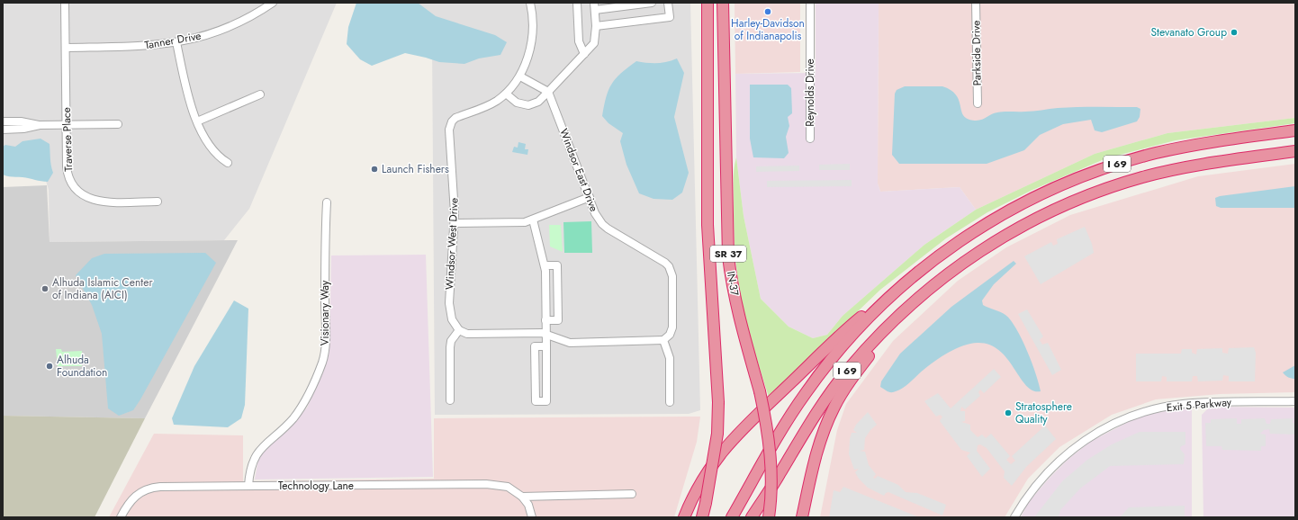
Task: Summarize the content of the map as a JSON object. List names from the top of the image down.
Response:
{
  "streets": {
    "highway": ["I 69", "SR 37", "IN-37"],
    "street": [
      "Tanner Drive",
      "Parkside Drive",
      "Reynolds Drive",
      "Traverse Place",
      "Windsor East Drive",
      "Windsor West Drive",
      "Visionary Way",
      "Exit 5 Parkway",
      "Technology Lane"
    ]
  },
  "crossings": [
    ["Tanner Drive", "Traverse Place"],
    ["Visionary Way", "Technology Lane"]
  ],
  "places": [
    "Harley-Davidson of Indianapolis",
    "Stevanato Group",
    "Launch Fishers",
    "Alhuda Islamic Center of Indiana (AICI)",
    "Alhuda Foundation",
    "Stratosphere Quality"
  ]
}
